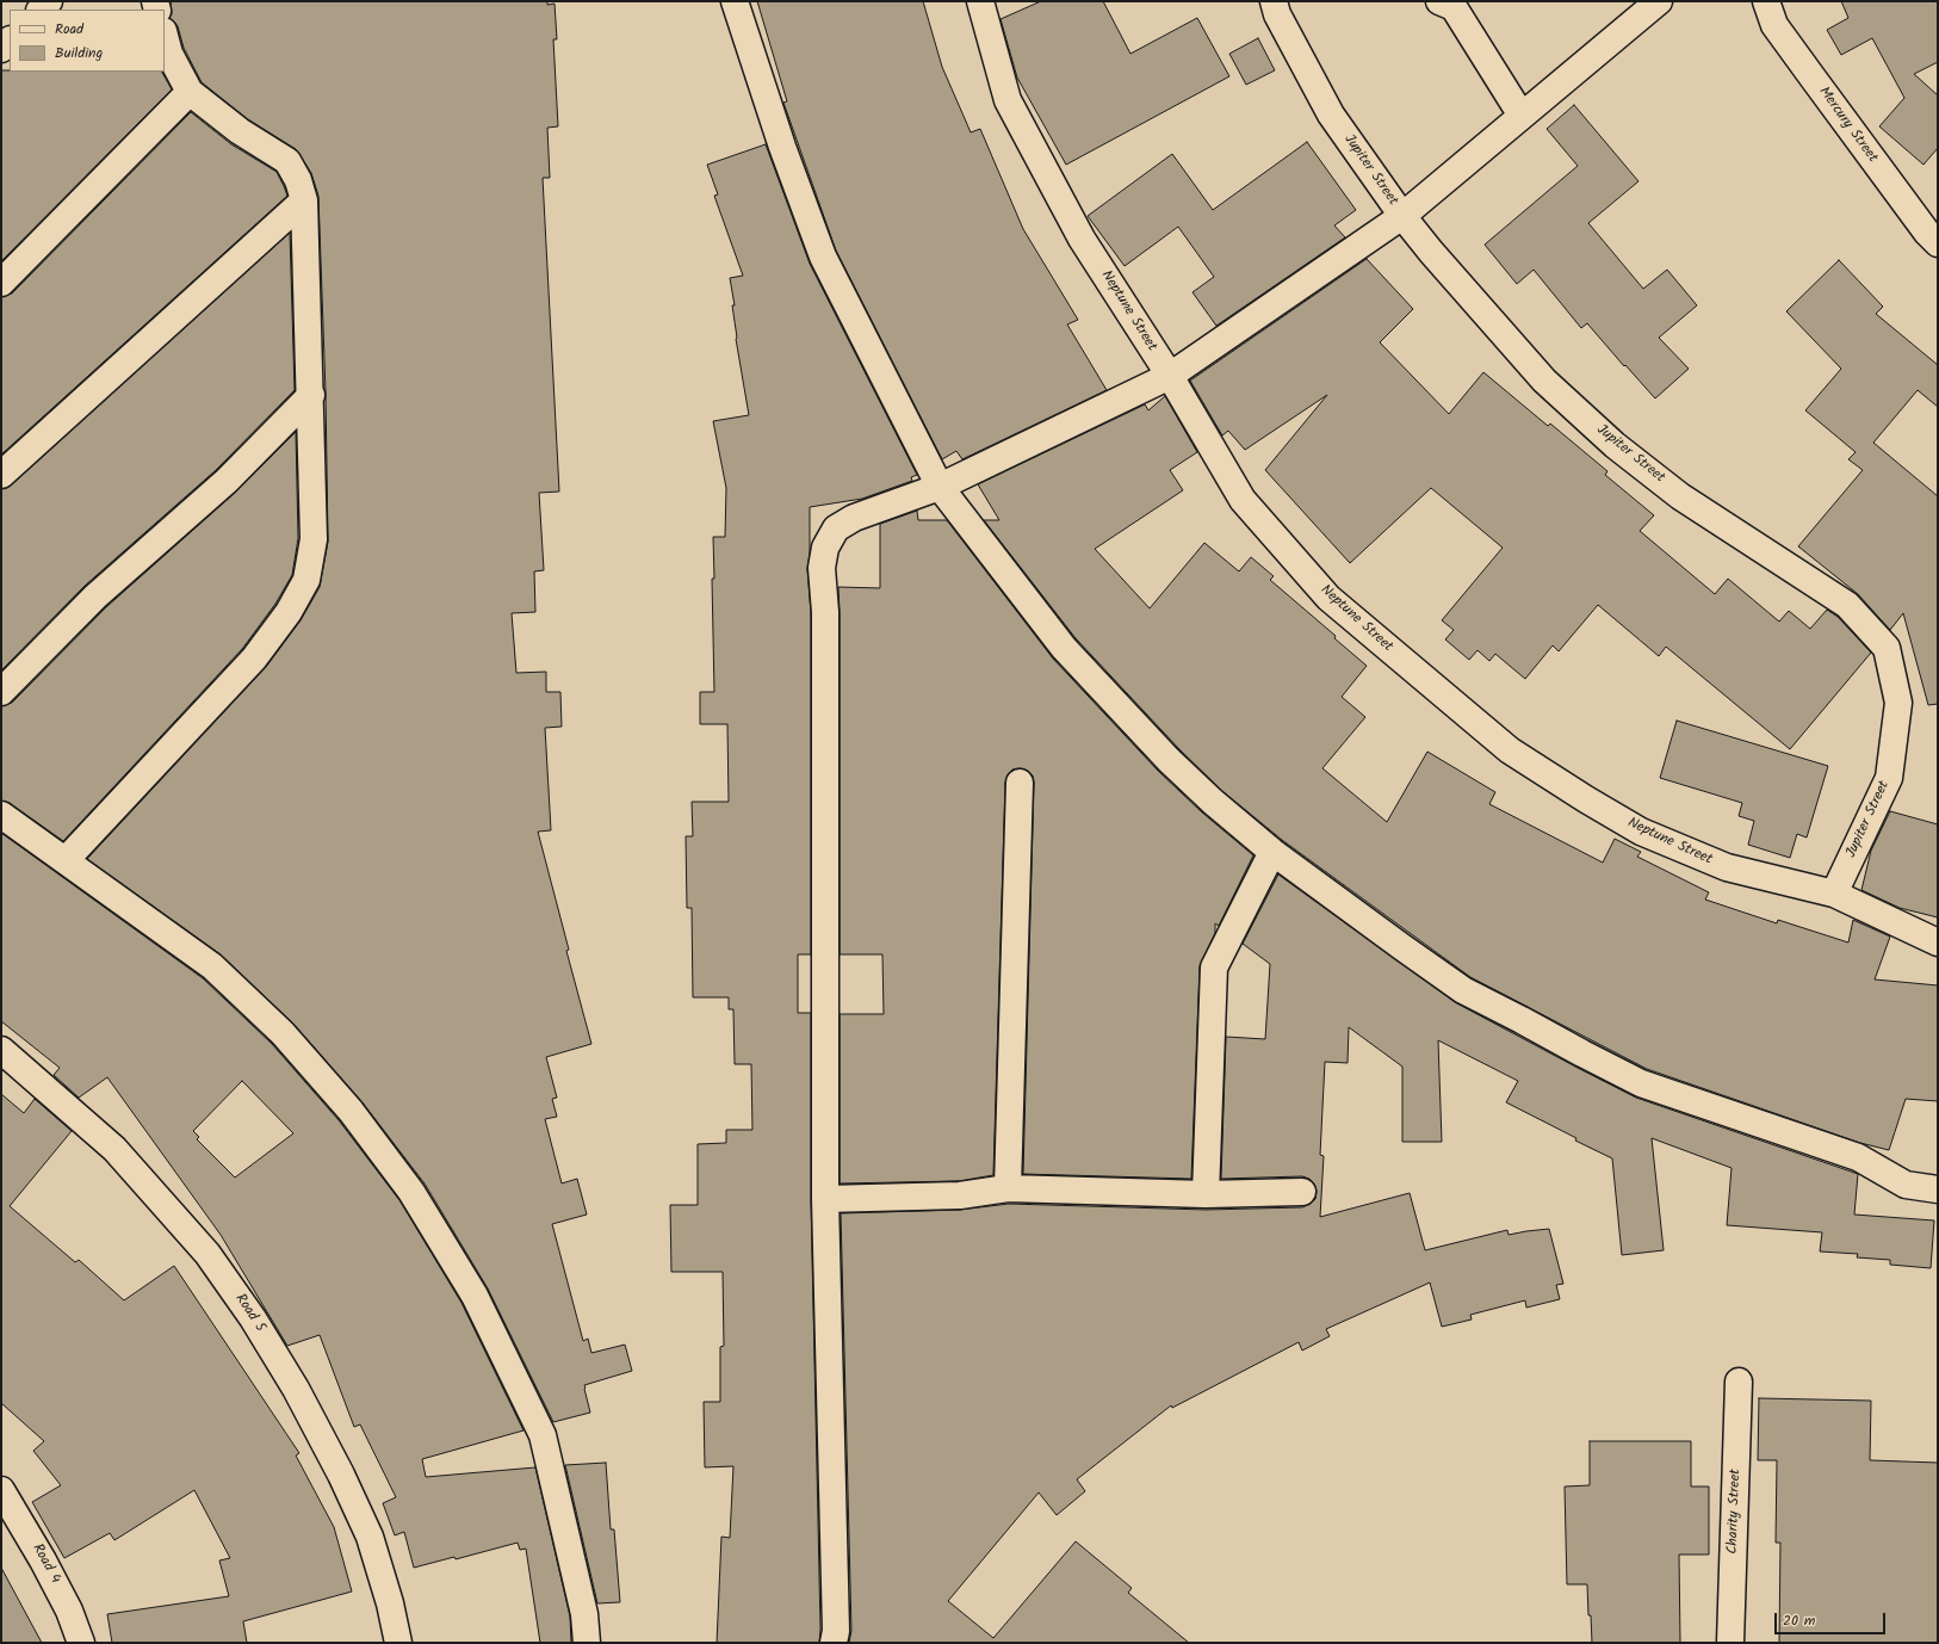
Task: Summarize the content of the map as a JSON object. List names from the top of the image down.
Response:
{
  "streets": {
    "street": [
      "Mercury Street",
      "Jupiter Street",
      "Neptune Street",
      "Road 5",
      "Charity Street",
      "Road 4"
    ]
  },
  "crossings": [
    ["Jupiter Street", "Neptune Street"]
  ],
  "legend": ["Road", "Building"],
  "scale_bar": "20 m"
}
